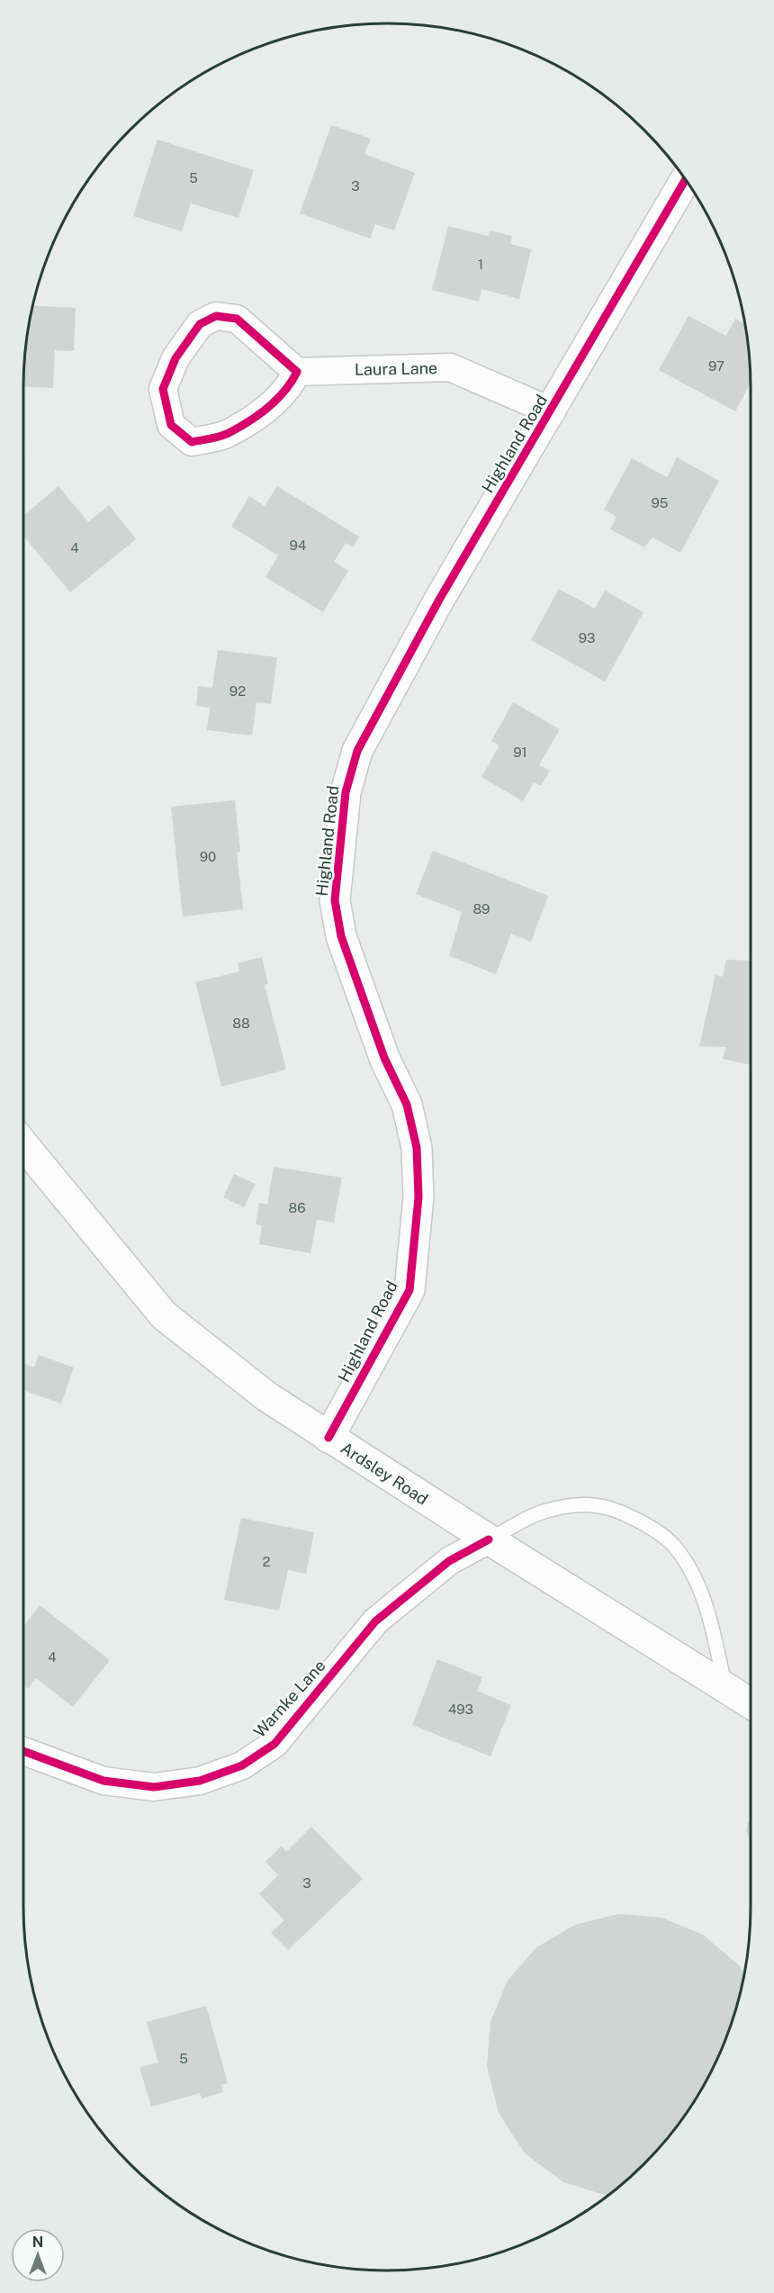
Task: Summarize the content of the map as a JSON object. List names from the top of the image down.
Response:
{
  "streets": {
    "street": [
      "Laura Lane",
      "Highland Road",
      "Ardsley Road",
      "Warnke Lane"
    ]
  },
  "crossings": [
    ["Laura Lane", "Highland Road"],
    ["Highland Road", "Ardsley Road"],
    ["Ardsley Road", "Warnke Lane"]
  ],
  "house_numbers": [
    "5",
    "3",
    "1",
    "97",
    "95",
    "94",
    "4",
    "93",
    "92",
    "91",
    "90",
    "89",
    "88",
    "86",
    "2",
    "4",
    "493",
    "3",
    "5"
  ],
  "north": "top"
}
